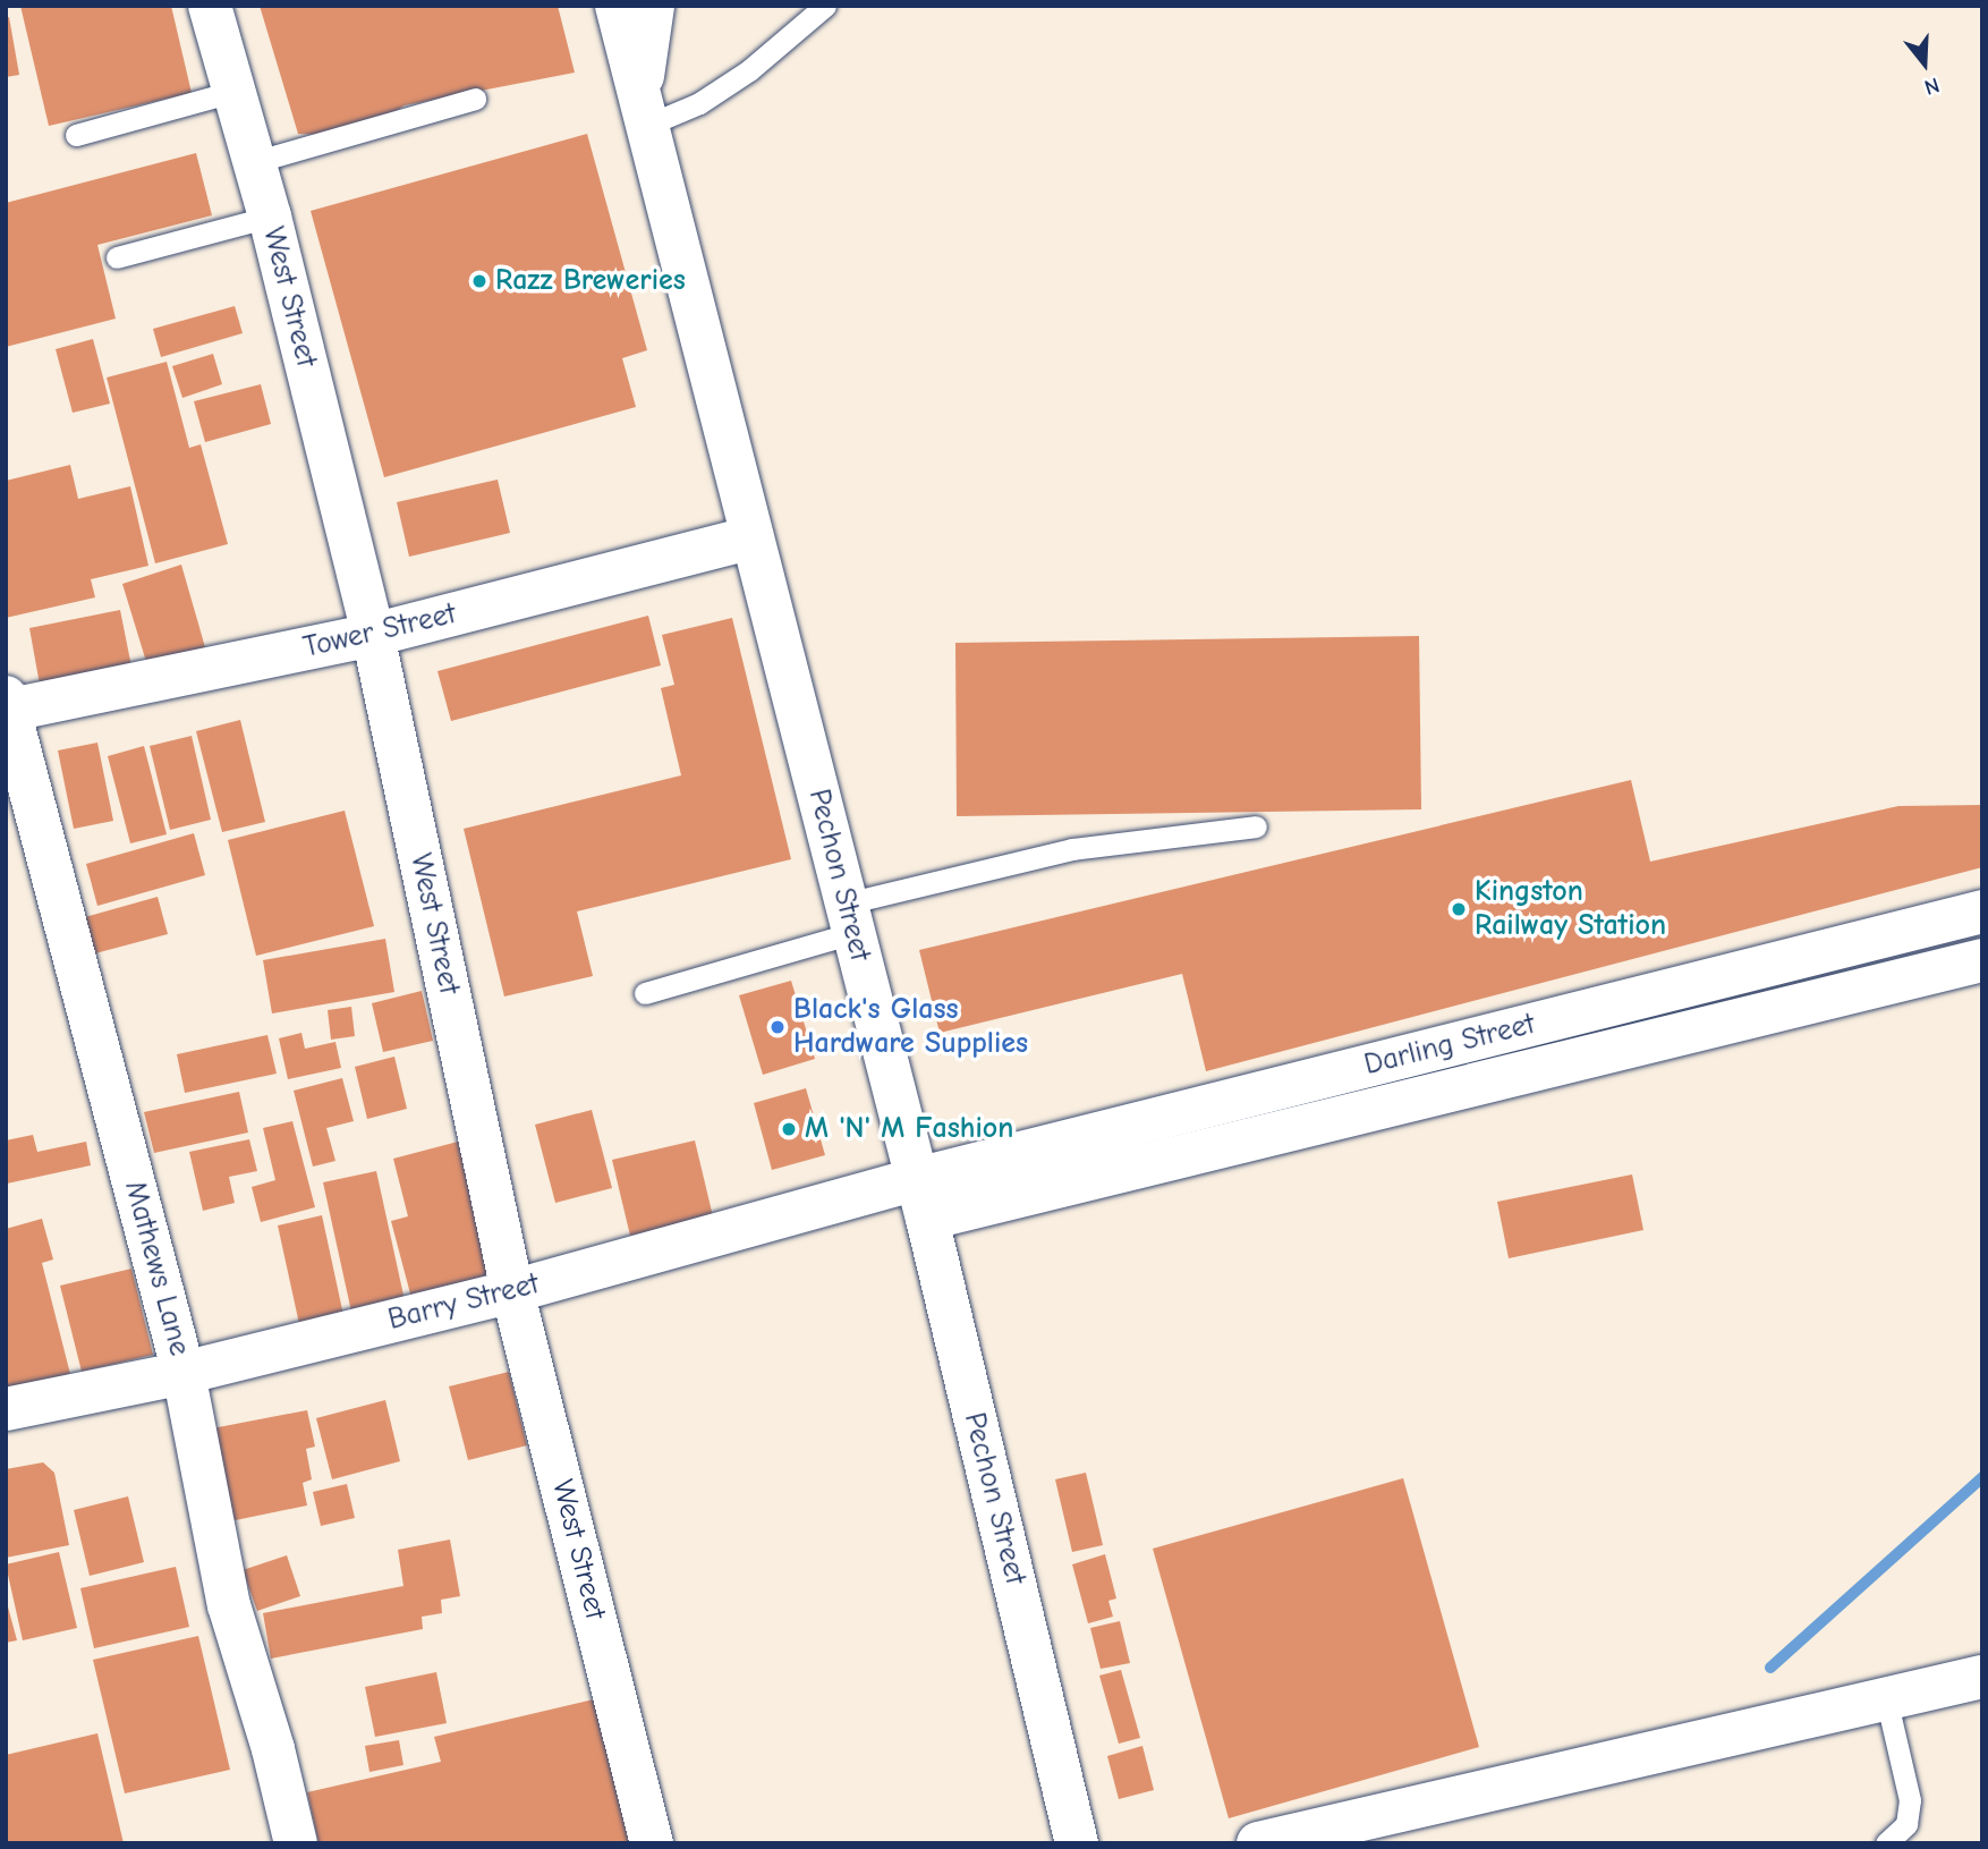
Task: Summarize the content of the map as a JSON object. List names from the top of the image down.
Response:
{
  "streets": {
    "street": [
      "West Street",
      "Tower Street",
      "Pechon Street",
      "Darling Street",
      "Mathews Lane",
      "Barry Street"
    ]
  },
  "crossings": [
    ["West Street", "Tower Street"],
    ["West Street", "Barry Street"],
    ["Tower Street", "Pechon Street"],
    ["Tower Street", "Mathews Lane"],
    ["Pechon Street", "Darling Street"],
    ["Pechon Street", "Barry Street"],
    ["Darling Street", "Barry Street"],
    ["Mathews Lane", "Barry Street"]
  ],
  "places": [
    "Razz Breweries",
    "Kingston Railway Station",
    "Black's Glass Hardware Supplies",
    "M 'N' M Fashion"
  ],
  "north": "bottom"
}
